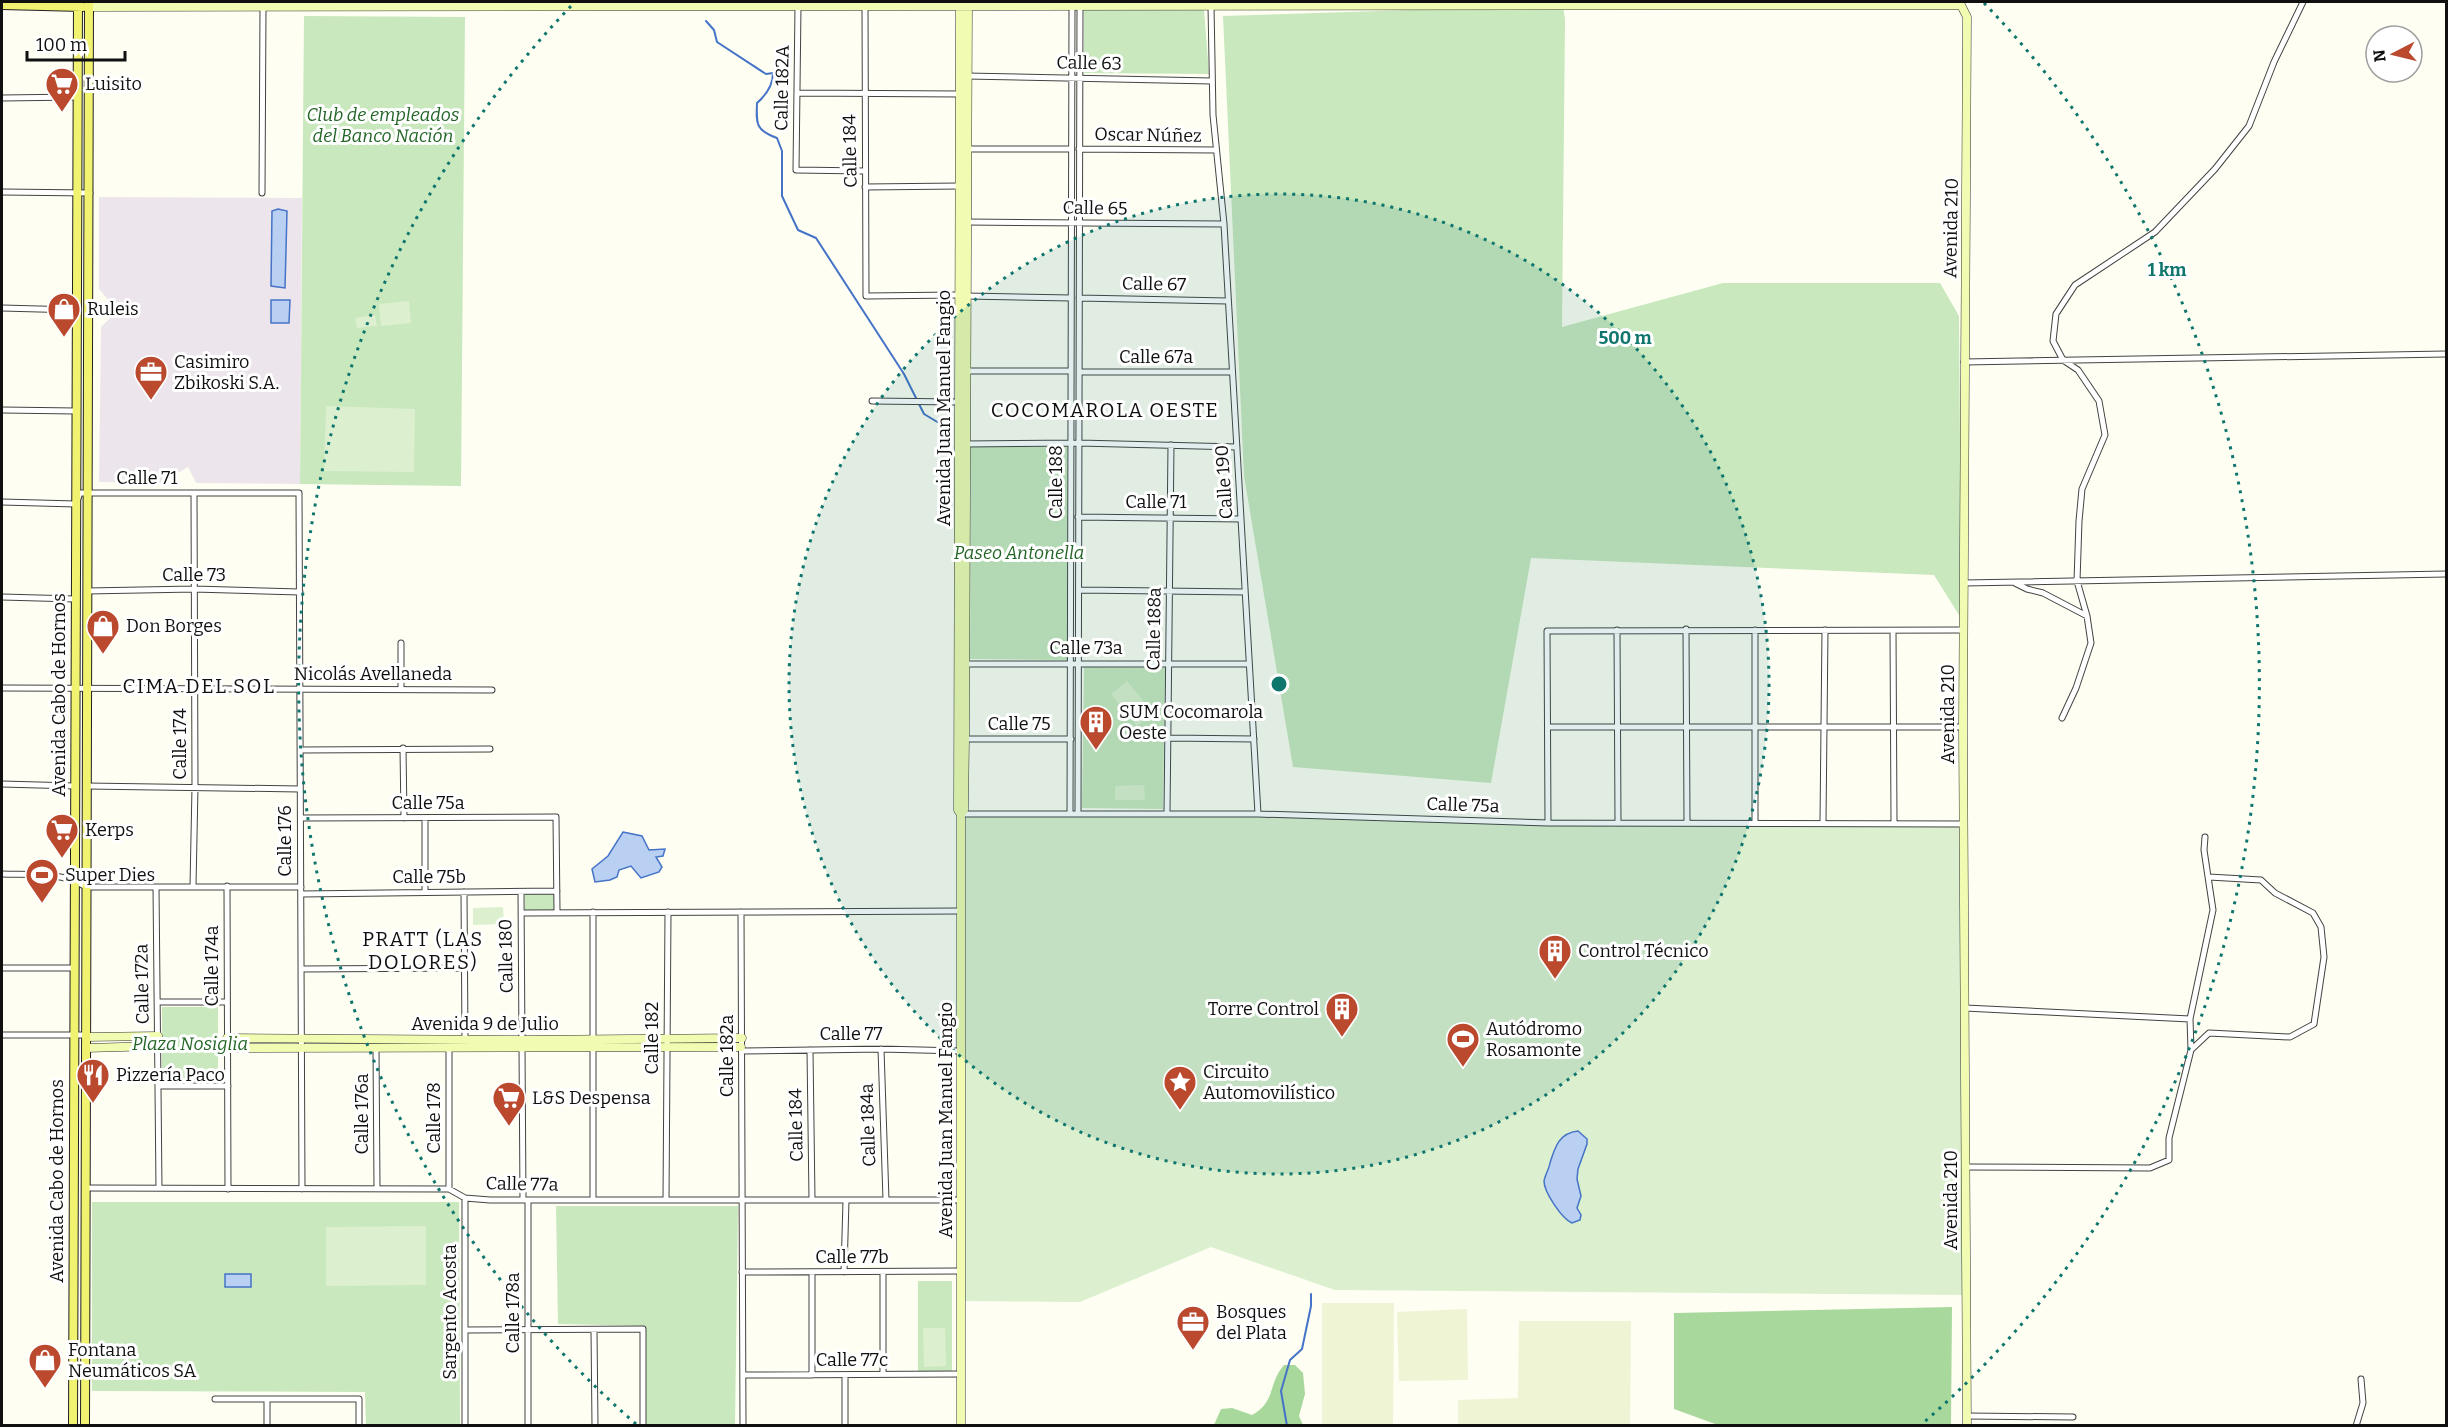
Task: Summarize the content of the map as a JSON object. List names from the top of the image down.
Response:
{
  "streets": {
    "main road": [
      "Avenida 210",
      "Avenida Juan Manuel Fangio",
      "Avenida Cabo de Hornos",
      "Avenida 9 de Julio"
    ],
    "street": [
      "Calle 63",
      "Calle 182A",
      "Oscar Núñez",
      "Calle 184",
      "Calle 65",
      "Calle 67",
      "Calle 67a",
      "Calle 71",
      "Calle 188",
      "Calle 190",
      "Calle 73",
      "Calle 188a",
      "Calle 73a",
      "Nicolás Avellaneda",
      "Calle 75",
      "Calle 174",
      "Calle 75a",
      "Calle 176",
      "Calle 75b",
      "Calle 180",
      "Calle 174a",
      "Calle 172a",
      "Calle 77",
      "Calle 182",
      "Calle 182a",
      "Calle 176a",
      "Calle 178",
      "Calle 184a",
      "Calle 77a",
      "Calle 77b",
      "Sargento Acosta",
      "Calle 178a",
      "Calle 77c"
    ]
  },
  "crossings": [
    ["Calle 63", "Avenida Juan Manuel Fangio"],
    ["Calle 63", "Calle 188"],
    ["Calle 63", "Calle 190"],
    ["Calle 182A", "Calle 184"],
    ["Oscar Núñez", "Avenida Juan Manuel Fangio"],
    ["Oscar Núñez", "Calle 188"],
    ["Oscar Núñez", "Calle 190"],
    ["Calle 184", "Avenida Juan Manuel Fangio"],
    ["Calle 184", "Calle 77"],
    ["Calle 184", "Calle 77a"],
    ["Calle 65", "Avenida Juan Manuel Fangio"],
    ["Calle 65", "Calle 188"],
    ["Calle 65", "Calle 190"],
    ["Avenida 210", "Calle 75a"],
    ["Calle 67", "Calle 188"],
    ["Calle 67", "Calle 190"],
    ["Calle 67a", "Calle 188"],
    ["Calle 67a", "Calle 190"],
    ["Avenida Juan Manuel Fangio", "Calle 73a"],
    ["Avenida Juan Manuel Fangio", "Calle 75"],
    ["Avenida Juan Manuel Fangio", "Calle 75a"],
    ["Avenida Juan Manuel Fangio", "Calle 77"],
    ["Avenida Juan Manuel Fangio", "Calle 77a"],
    ["Avenida Juan Manuel Fangio", "Calle 77b"],
    ["Avenida Juan Manuel Fangio", "Calle 77c"],
    ["Calle 71", "Calle 188"],
    ["Calle 71", "Calle 190"],
    ["Calle 71", "Calle 188a"],
    ["Calle 71", "Avenida Cabo de Hornos"],
    ["Calle 71", "Calle 174"],
    ["Calle 71", "Calle 176"],
    ["Calle 188", "Calle 73a"],
    ["Calle 188", "Calle 75"],
    ["Calle 188", "Calle 75a"],
    ["Calle 190", "Calle 73a"],
    ["Calle 190", "Calle 75a"],
    ["Calle 73", "Avenida Cabo de Hornos"],
    ["Calle 73", "Calle 174"],
    ["Calle 73", "Calle 176"],
    ["Calle 188a", "Calle 73a"],
    ["Calle 188a", "Calle 75a"],
    ["Nicolás Avellaneda", "Avenida Cabo de Hornos"],
    ["Nicolás Avellaneda", "Calle 174"],
    ["Nicolás Avellaneda", "Calle 176"],
    ["Avenida Cabo de Hornos", "Calle 77a"],
    ["Calle 75a", "Calle 176"],
    ["Calle 75a", "Calle 75b"],
    ["Calle 176", "Calle 75b"],
    ["Calle 176", "Avenida 9 de Julio"],
    ["Calle 176", "Calle 77a"],
    ["Calle 75b", "Calle 180"],
    ["Calle 180", "Avenida 9 de Julio"],
    ["Calle 180", "Calle 77a"],
    ["Calle 180", "Calle 178a"],
    ["Calle 174a", "Avenida 9 de Julio"],
    ["Calle 174a", "Calle 77a"],
    ["Calle 172a", "Calle 77a"],
    ["Avenida 9 de Julio", "Calle 77"],
    ["Avenida 9 de Julio", "Calle 182"],
    ["Avenida 9 de Julio", "Calle 182a"],
    ["Avenida 9 de Julio", "Calle 176a"],
    ["Avenida 9 de Julio", "Calle 178"],
    ["Calle 77", "Calle 182a"],
    ["Calle 77", "Calle 184a"],
    ["Calle 182", "Calle 77a"],
    ["Calle 182a", "Calle 77a"],
    ["Calle 176a", "Calle 77a"],
    ["Calle 178", "Calle 77a"],
    ["Calle 184a", "Calle 77a"],
    ["Calle 77a", "Sargento Acosta"],
    ["Calle 77a", "Calle 178a"]
  ],
  "districts": ["COCOMAROLA OESTE", "CIMA DEL SOL", "PRATT (LAS DOLORES)"],
  "parks": ["Club de empleados del Banco Nación", "Paseo Antonella", "Plaza Nosiglia"],
  "places": {
    "supermarket": ["Luisito", "Kerps", "L&S Despensa"],
    "shop": ["Ruleis", "Don Borges", "Fontana Neumáticos SA"],
    "office": ["Casimiro Zbikoski S.A.", "Bosques del Plata"],
    "building": ["SUM Cocomarola Oeste", "Control Técnico", "Torre Control"],
    "sports": ["Super Dies", "Autódromo Rosamonte"],
    "restaurant": ["Pizzería Paco"],
    "place": ["Circuito Automovilístico"]
  },
  "scale_bar": "100 m",
  "north": "left",
  "rings": ["1 km", "500 m"]
}
